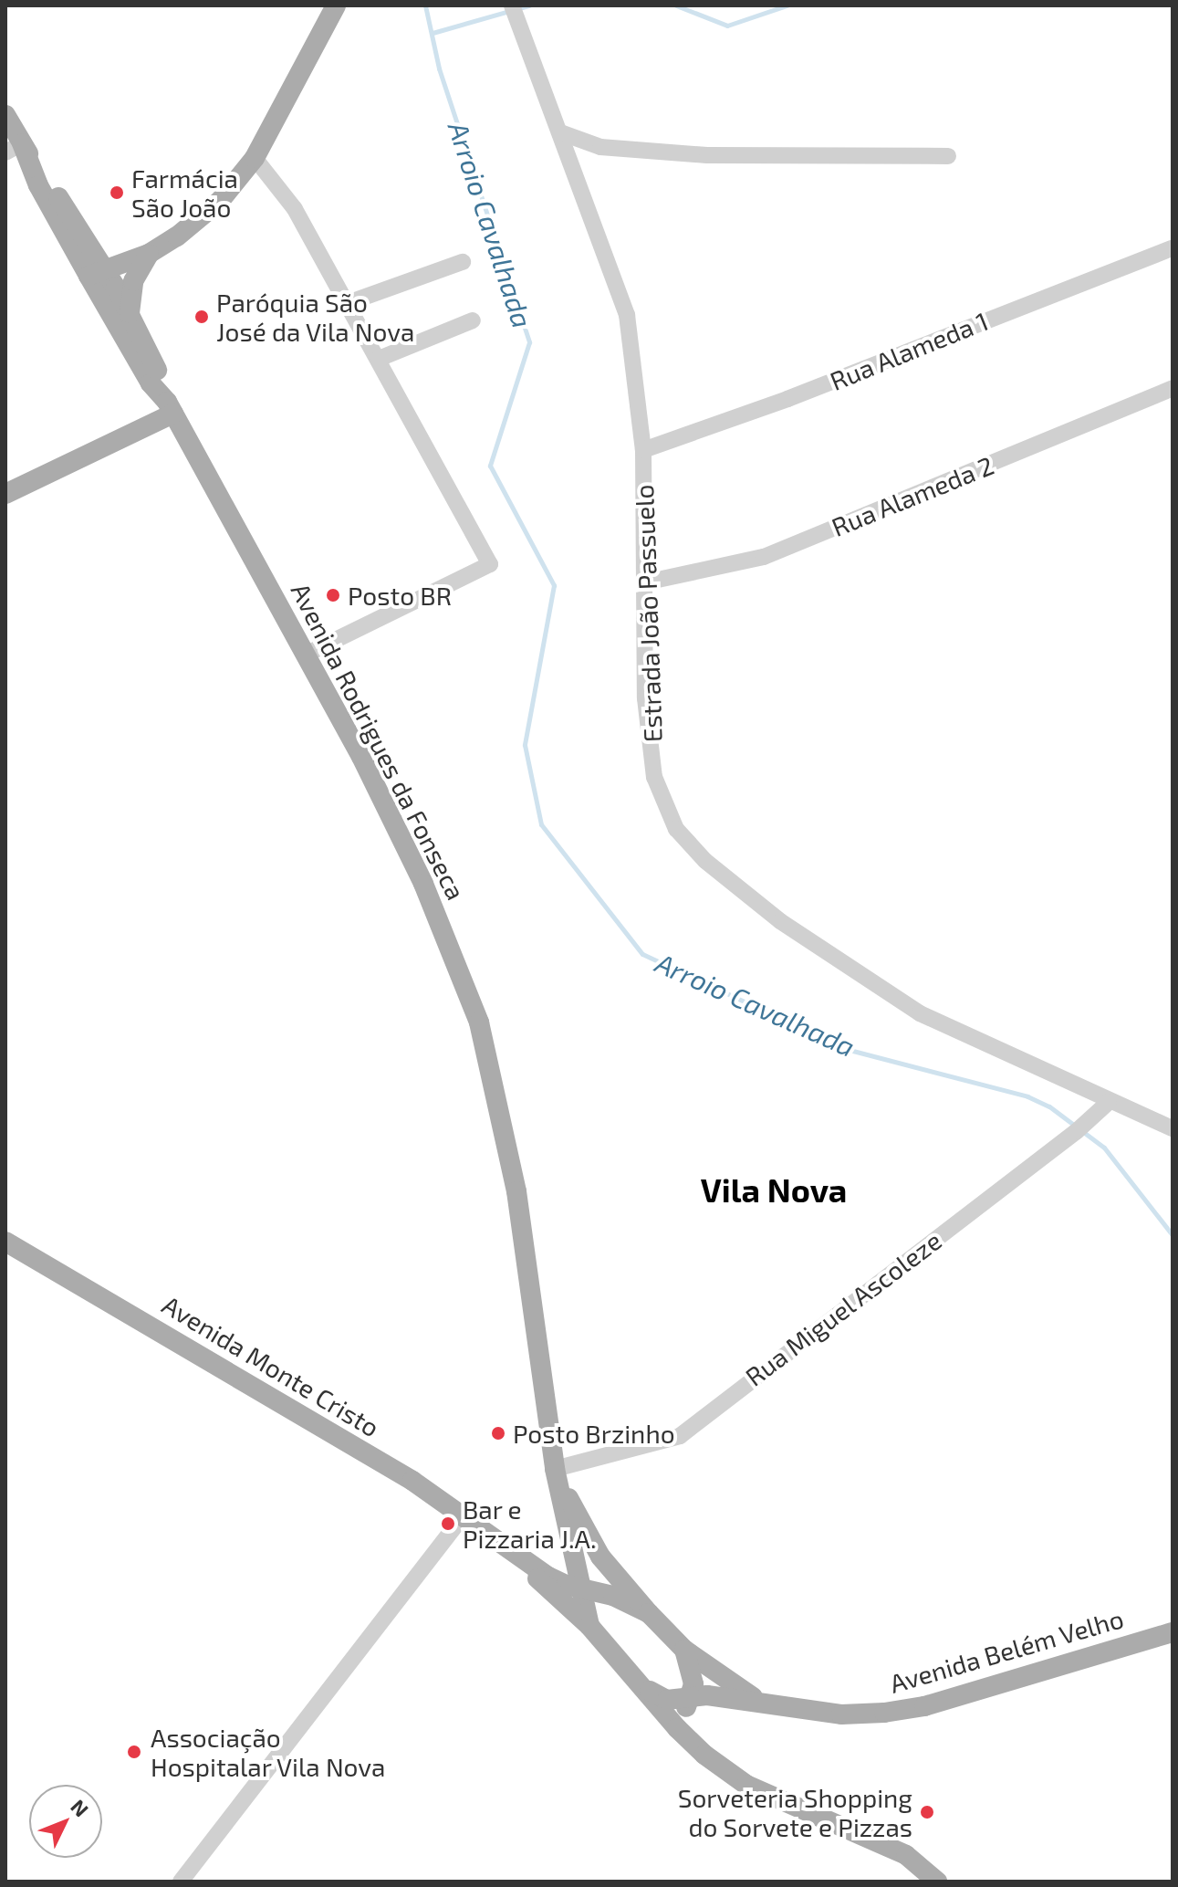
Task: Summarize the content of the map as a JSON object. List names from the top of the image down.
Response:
{
  "streets": {
    "main road": ["Avenida Rodrigues da Fonseca", "Avenida Monte Cristo", "Avenida Belém Velho"],
    "street": [
      "Rua Alameda 1",
      "Rua Alameda 2",
      "Estrada João Passuelo",
      "Rua Miguel Ascoleze"
    ]
  },
  "crossings": [
    ["Rua Alameda 1", "Estrada João Passuelo"],
    ["Rua Alameda 2", "Estrada João Passuelo"],
    ["Estrada João Passuelo", "Rua Miguel Ascoleze"],
    ["Avenida Rodrigues da Fonseca", "Rua Miguel Ascoleze"],
    ["Avenida Rodrigues da Fonseca", "Avenida Monte Cristo"],
    ["Avenida Rodrigues da Fonseca", "Avenida Belém Velho"],
    ["Avenida Monte Cristo", "Avenida Belém Velho"]
  ],
  "districts": ["Vila Nova"],
  "water": ["Arroio Cavalhada"],
  "places": [
    "Farmácia São João",
    "Paróquia São José da Vila Nova",
    "Posto BR",
    "Posto Brzinho",
    "Bar e Pizzaria J.A.",
    "Associação Hospitalar Vila Nova",
    "Sorveteria Shopping do Sorvete e Pizzas"
  ],
  "north": "top right"
}
